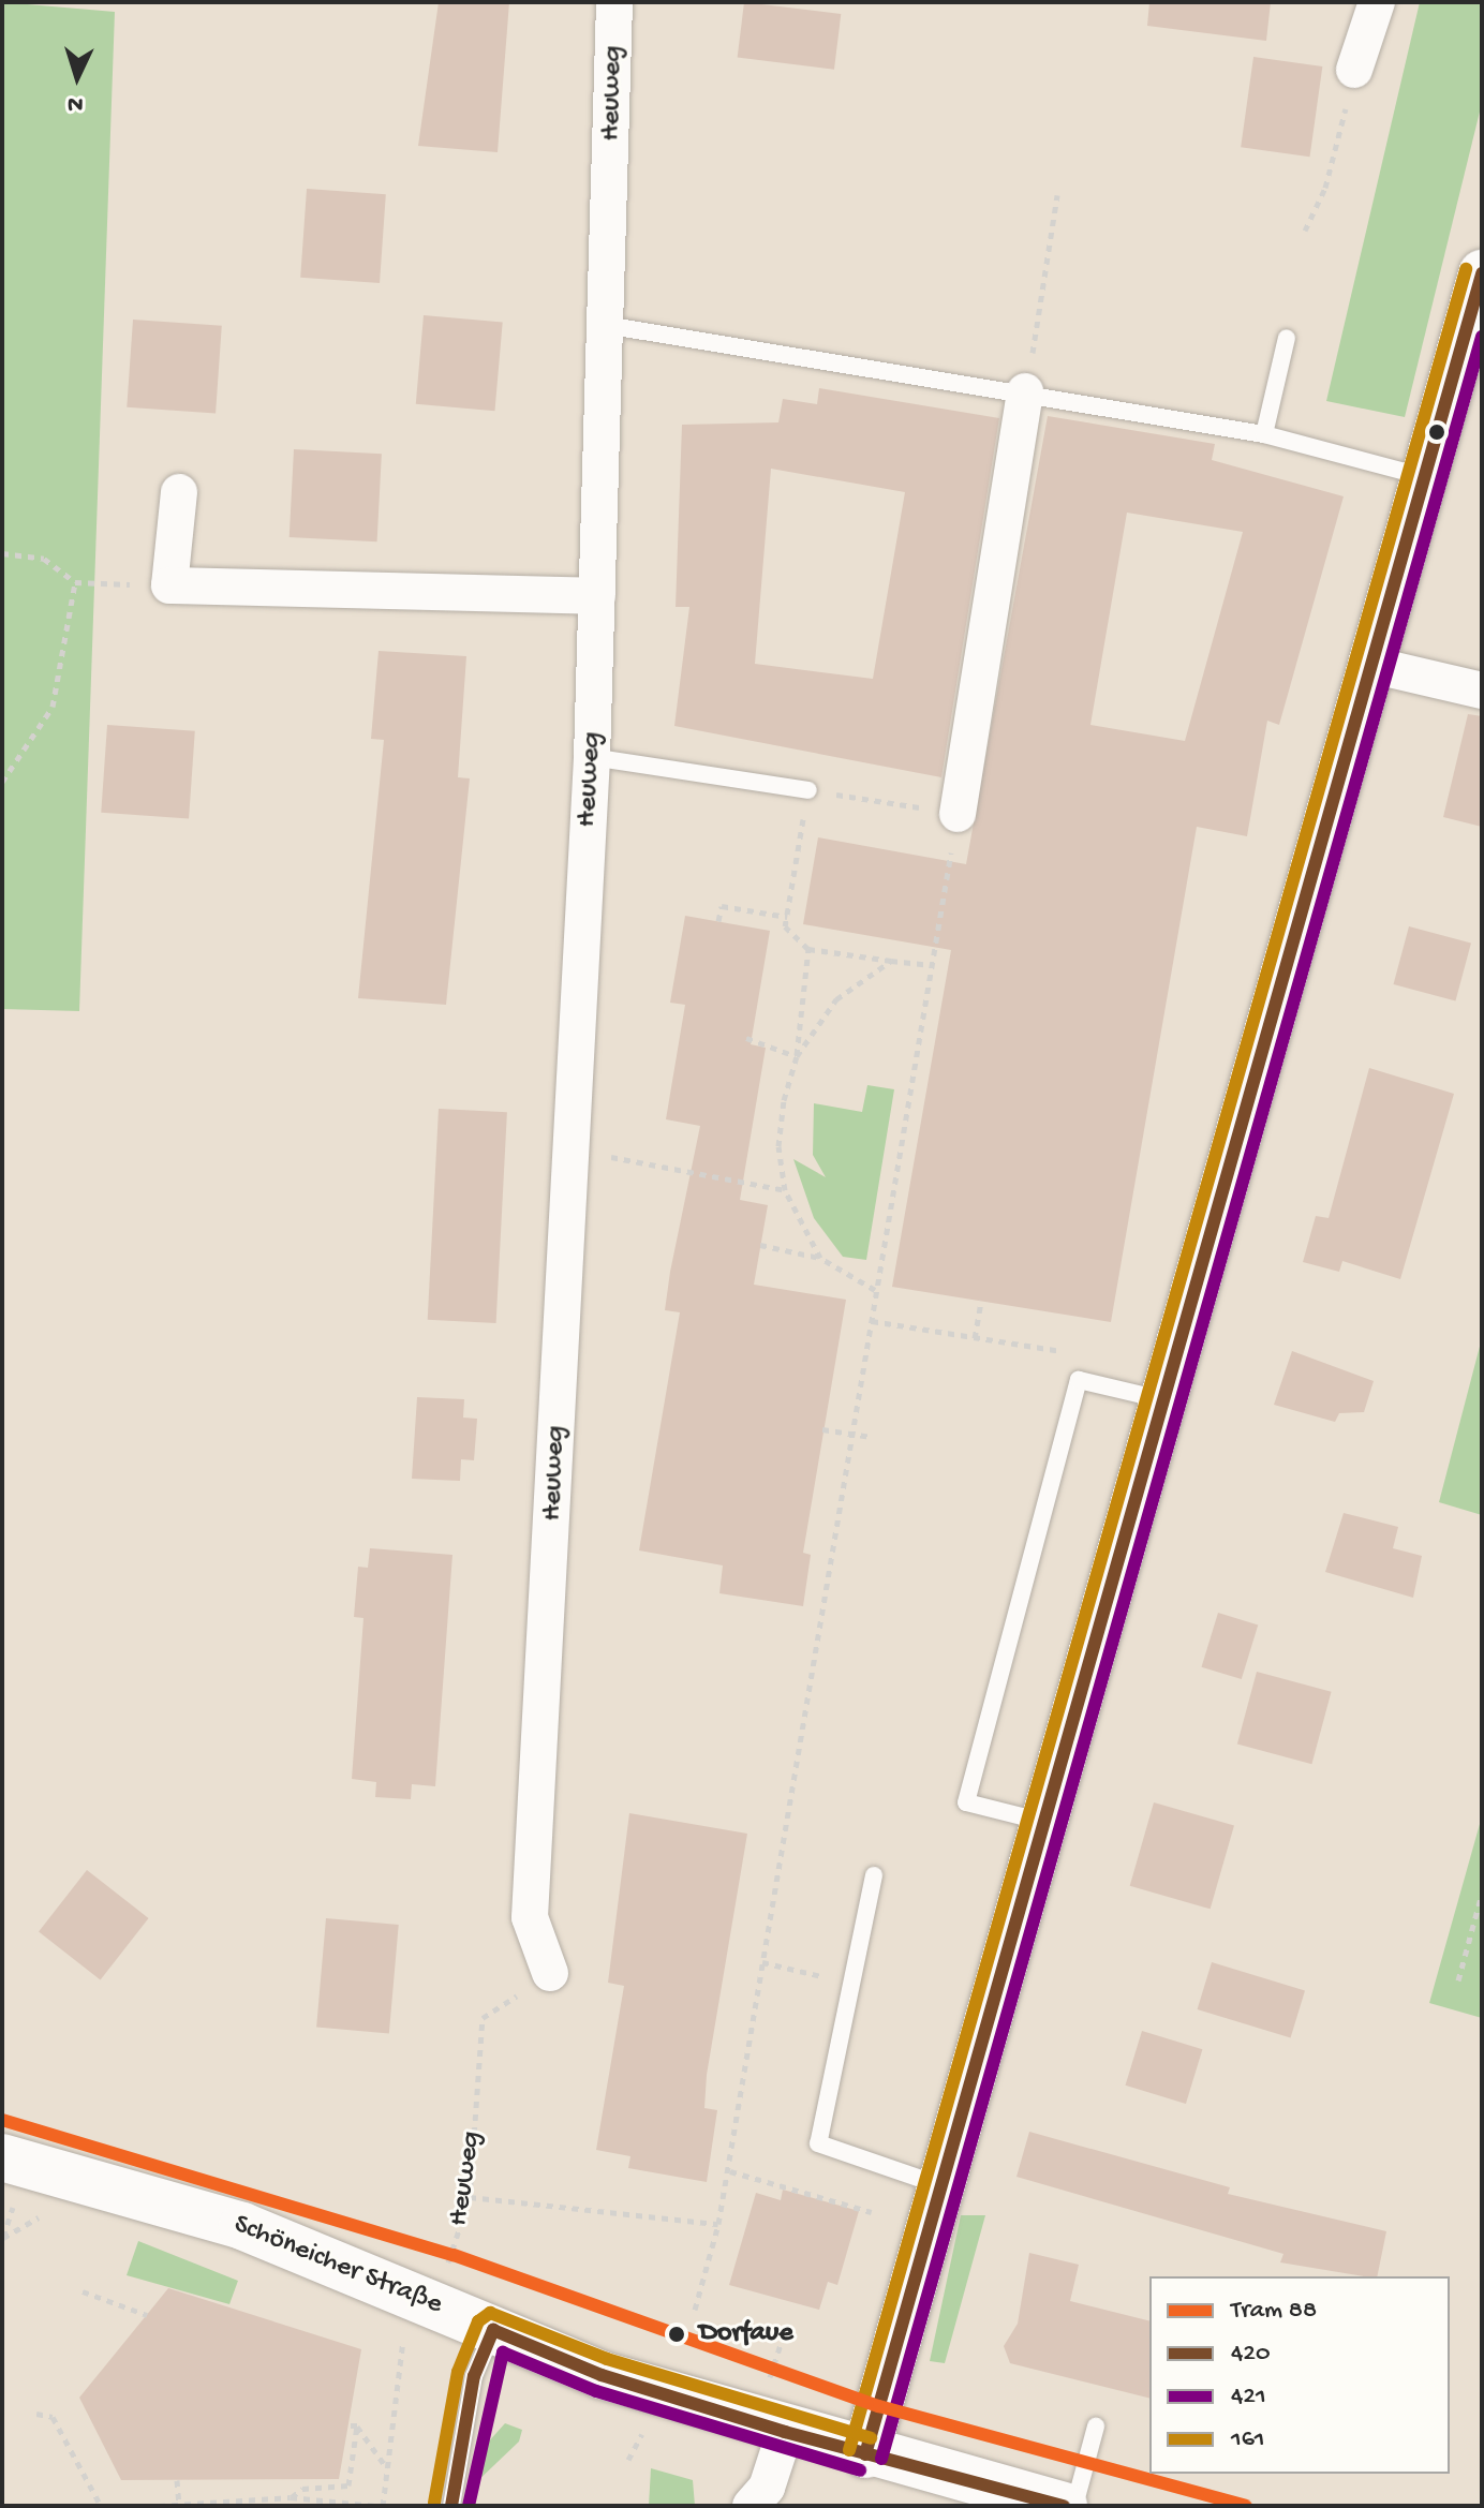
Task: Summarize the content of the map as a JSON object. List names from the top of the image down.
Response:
{
  "streets": {
    "street": ["Heuweg", "Schöneicher Straße"]
  },
  "crossings": [
    ["Heuweg", "Schöneicher Straße"]
  ],
  "places": ["Dorfaue"],
  "lines": [
    "transit line 161",
    "transit line 420",
    "transit line 421",
    "tram line 88"
  ],
  "legend": [
    "Tram 88",
    "420",
    "421",
    "161"
  ],
  "north": "bottom"
}
